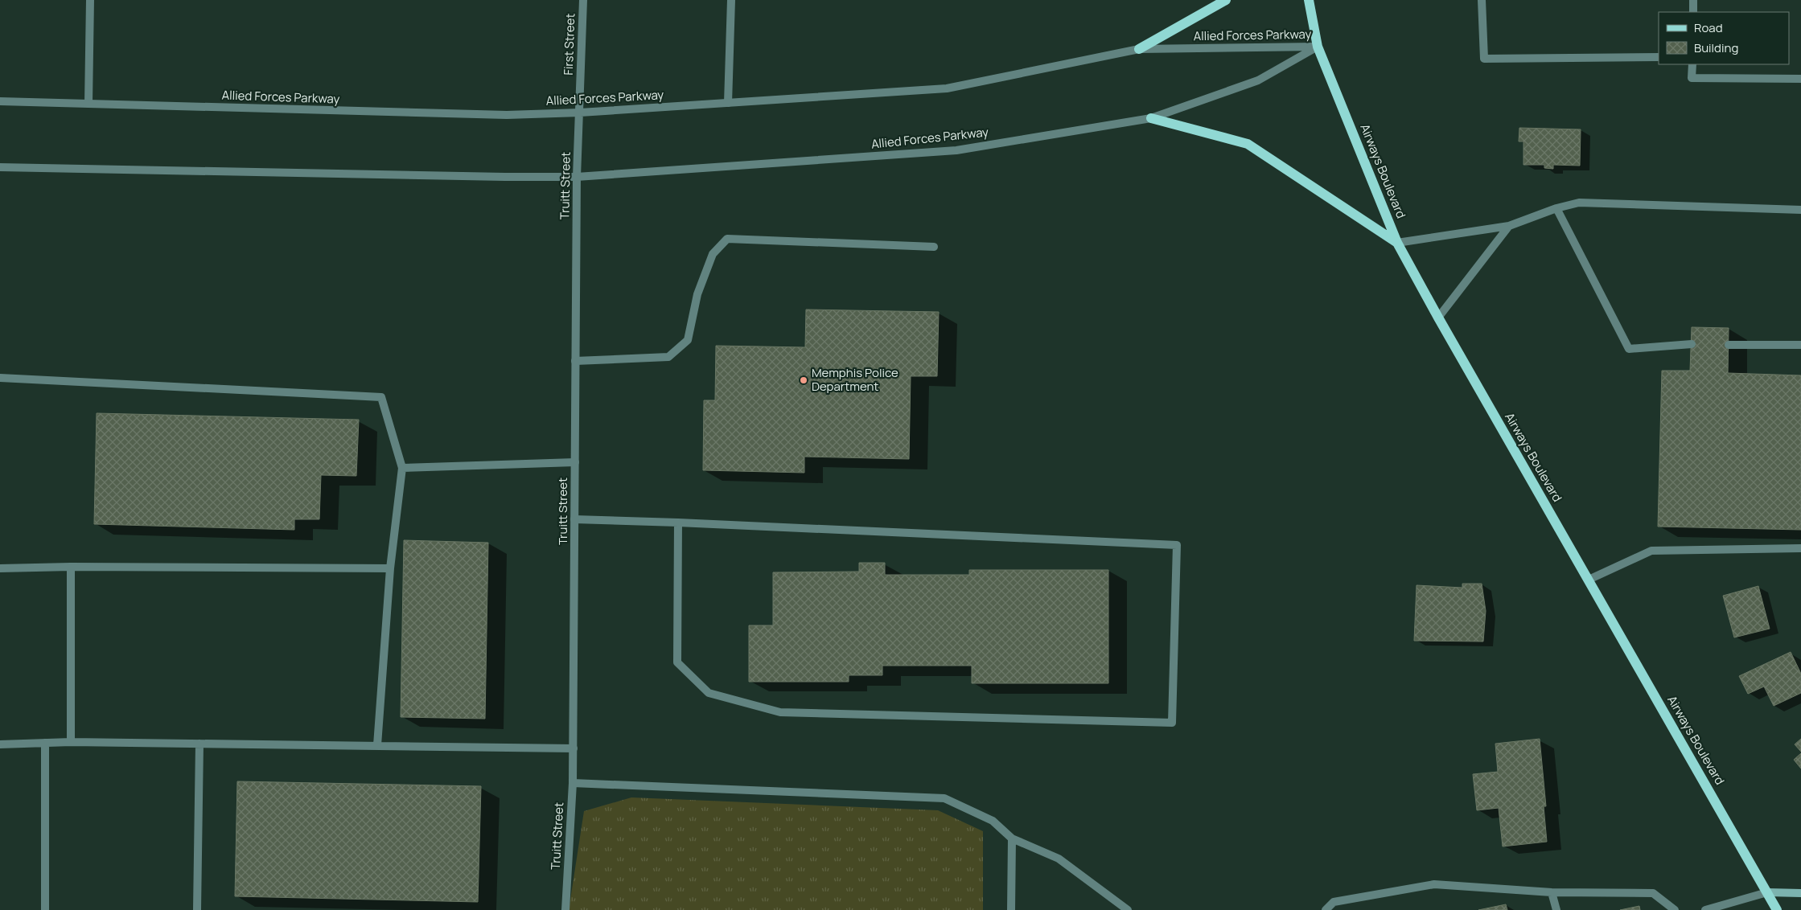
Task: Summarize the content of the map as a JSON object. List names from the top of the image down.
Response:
{
  "streets": {
    "main road": ["Airways Boulevard"],
    "street": ["Allied Forces Parkway", "First Street", "Truitt Street"]
  },
  "crossings": [
    ["Allied Forces Parkway", "First Street"],
    ["Allied Forces Parkway", "Airways Boulevard"],
    ["Allied Forces Parkway", "Truitt Street"],
    ["First Street", "Truitt Street"]
  ],
  "places": ["Memphis Police Department"],
  "legend": ["Road", "Building"]
}
